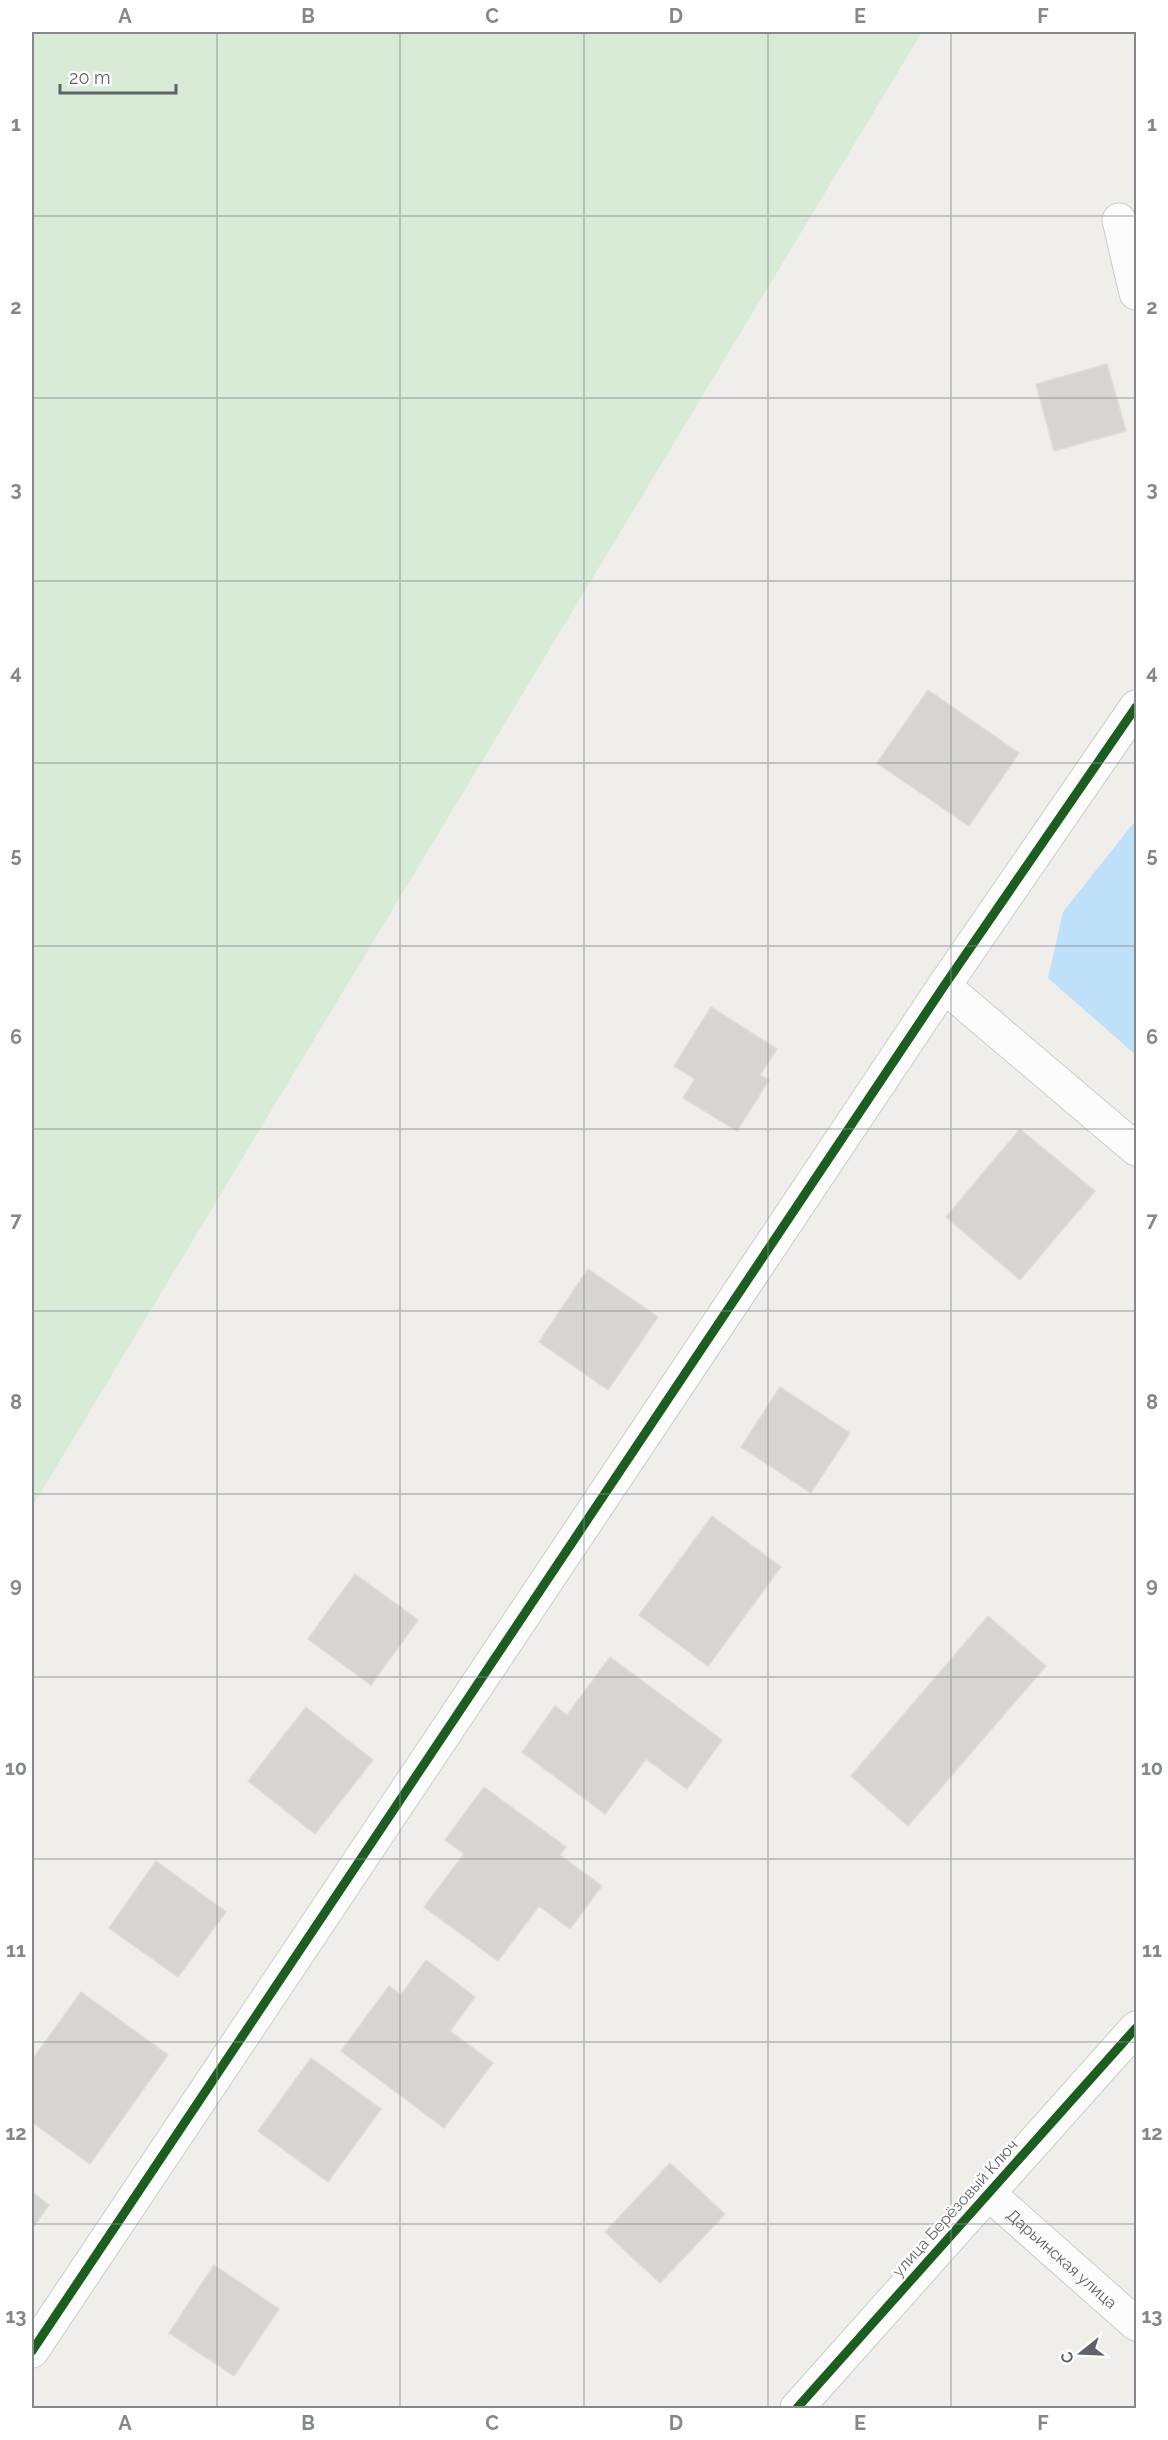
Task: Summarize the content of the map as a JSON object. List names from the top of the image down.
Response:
{
  "streets": {
    "street": ["улица Берёзовый Ключ", "Дарьинская улица"]
  },
  "crossings": [
    ["улица Берёзовый Ключ", "Дарьинская улица"]
  ],
  "scale_bar": "20 m",
  "north": "left",
  "grid": {
    "columns": [
      "A",
      "B",
      "C",
      "D",
      "E",
      "F"
    ],
    "rows": [
      "1",
      "2",
      "3",
      "4",
      "5",
      "6",
      "7",
      "8",
      "9",
      "10",
      "11",
      "12",
      "13"
    ]
  }
}
